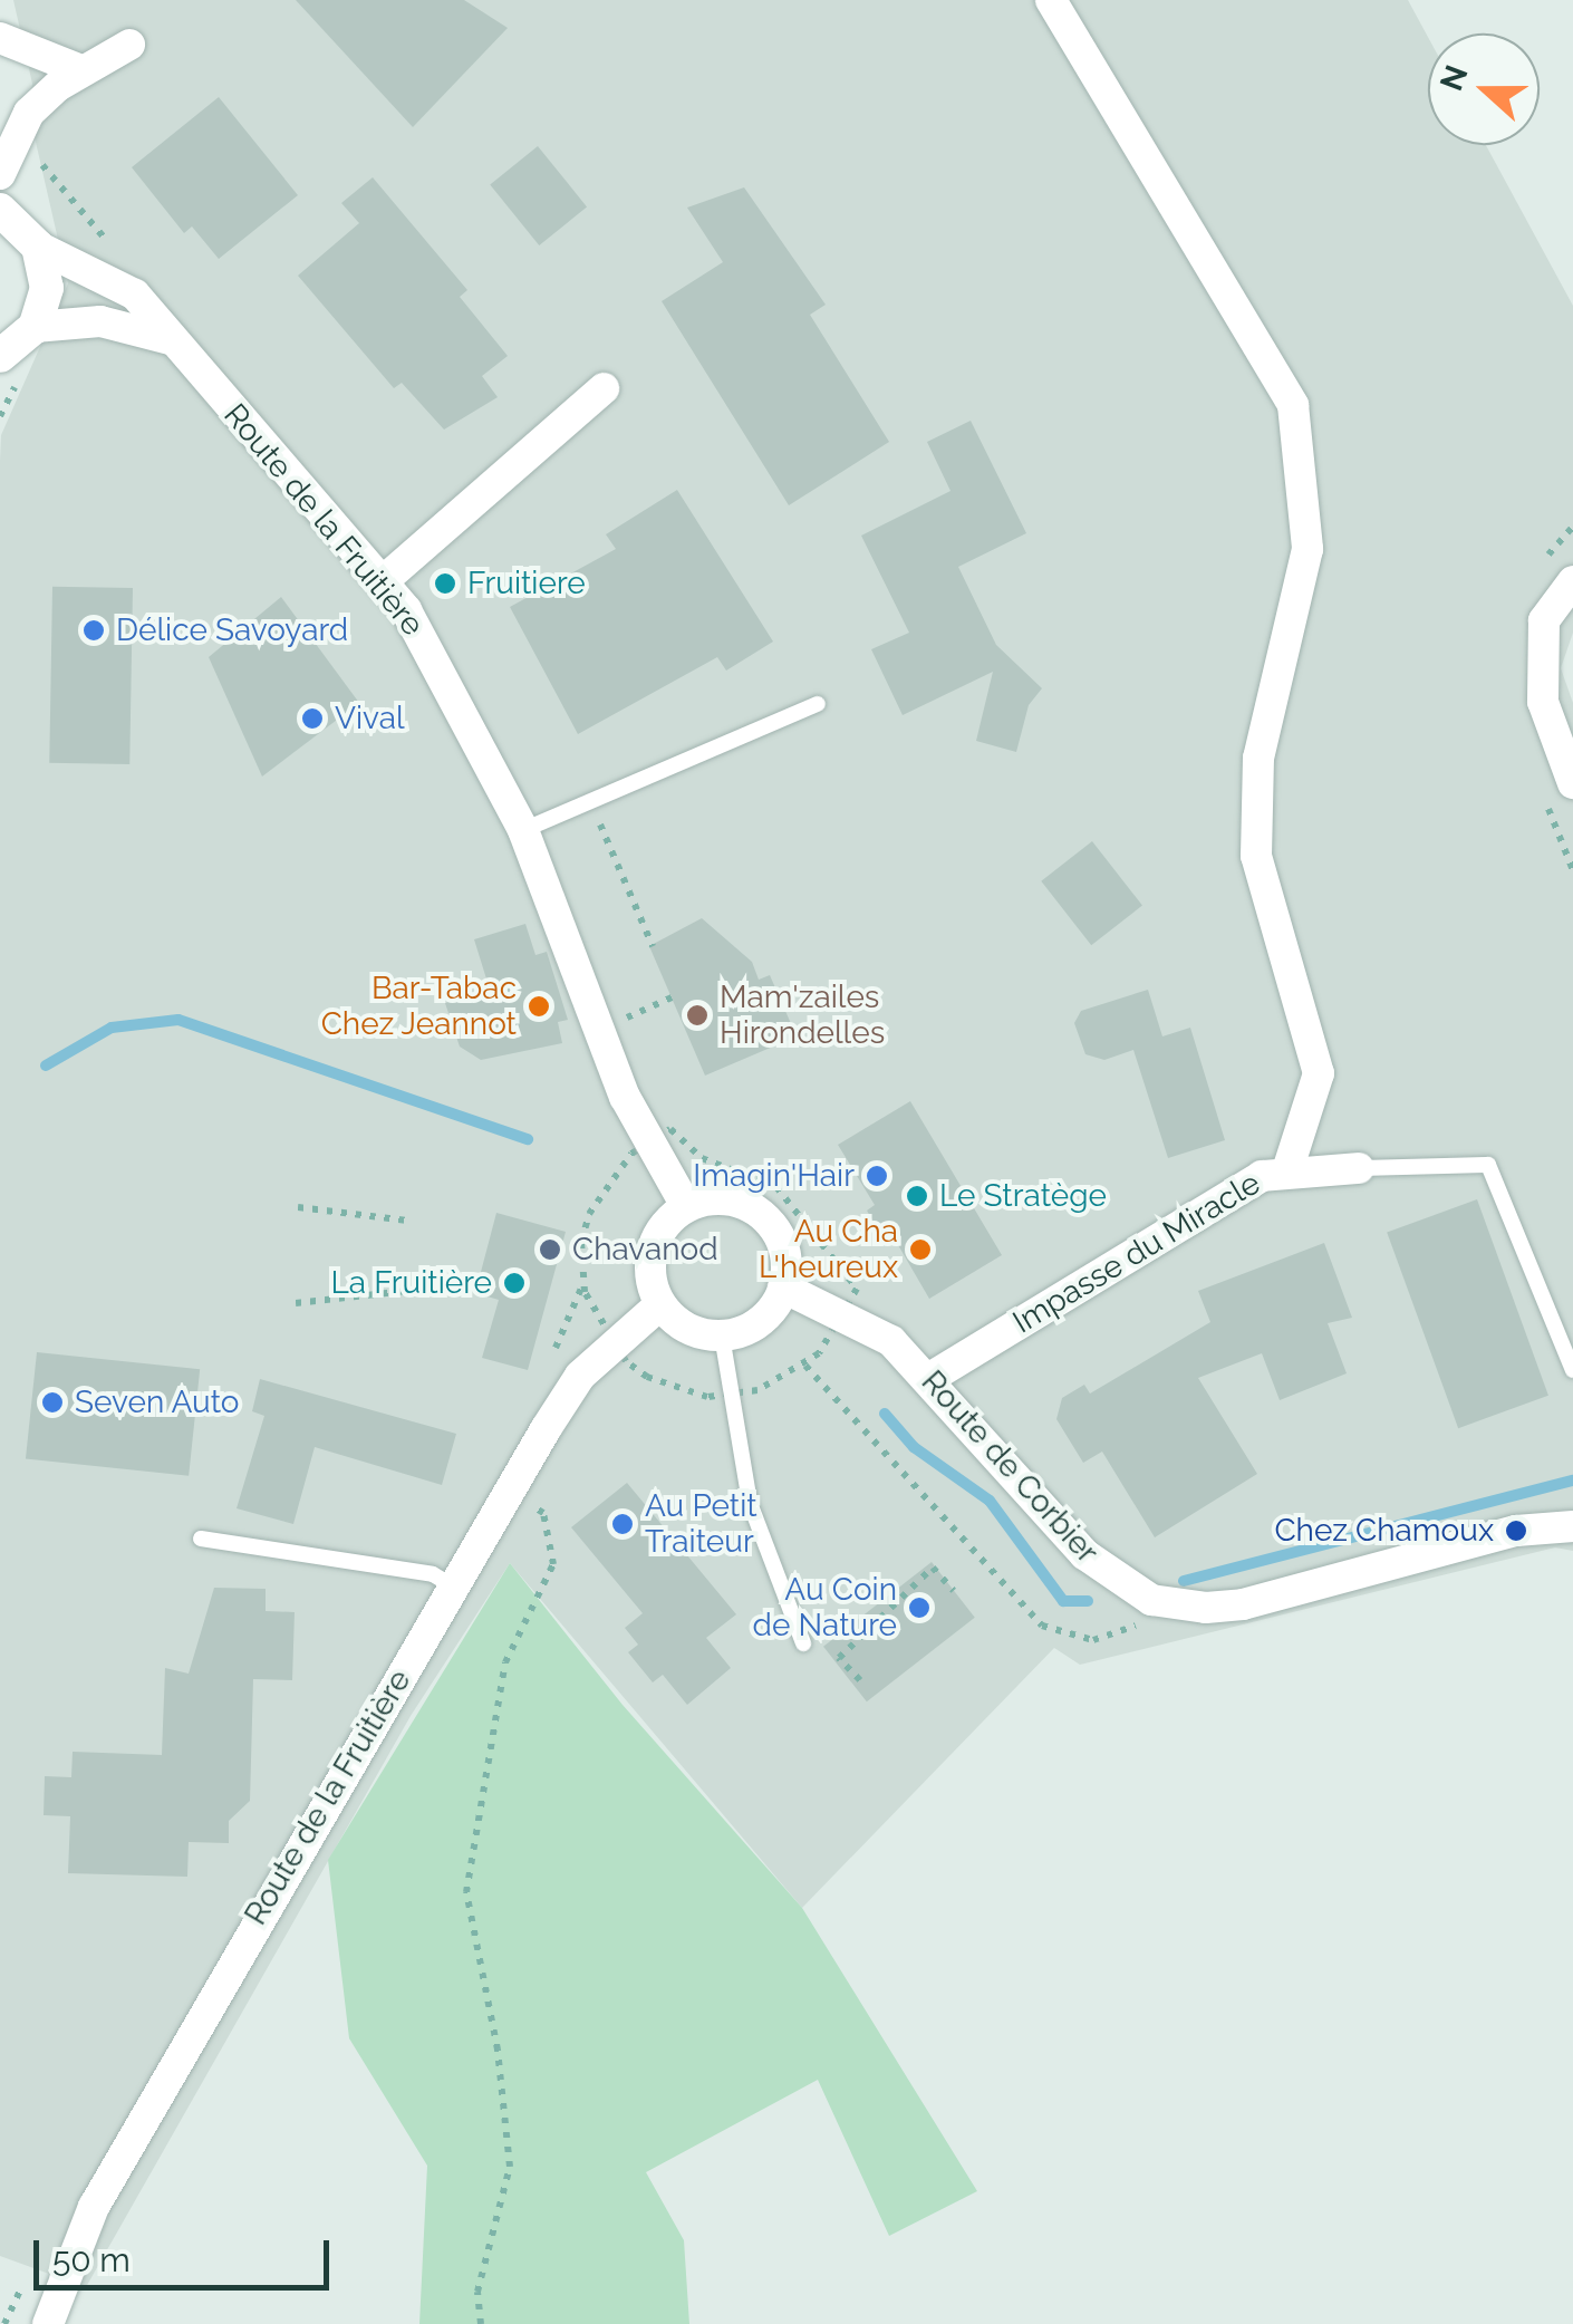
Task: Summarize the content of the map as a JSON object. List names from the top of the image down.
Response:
{
  "streets": {
    "street": ["Route de la Fruitière", "Impasse du Miracle", "Route de Corbier"]
  },
  "crossings": [
    ["Route de la Fruitière", "Route de Corbier"],
    ["Impasse du Miracle", "Route de Corbier"]
  ],
  "places": [
    "Fruitiere",
    "Délice Savoyard",
    "Vival",
    "Bar-Tabac Chez Jeannot",
    "Mam'zailes Hirondelles",
    "Imagin'Hair",
    "Le Stratège",
    "Chavanod",
    "Au Cha L'heureux",
    "La Fruitière",
    "Seven Auto",
    "Au Petit Traiteur",
    "Chez Chamoux",
    "Au Coin de Nature"
  ],
  "scale_bar": "50 m",
  "north": "left"
}
